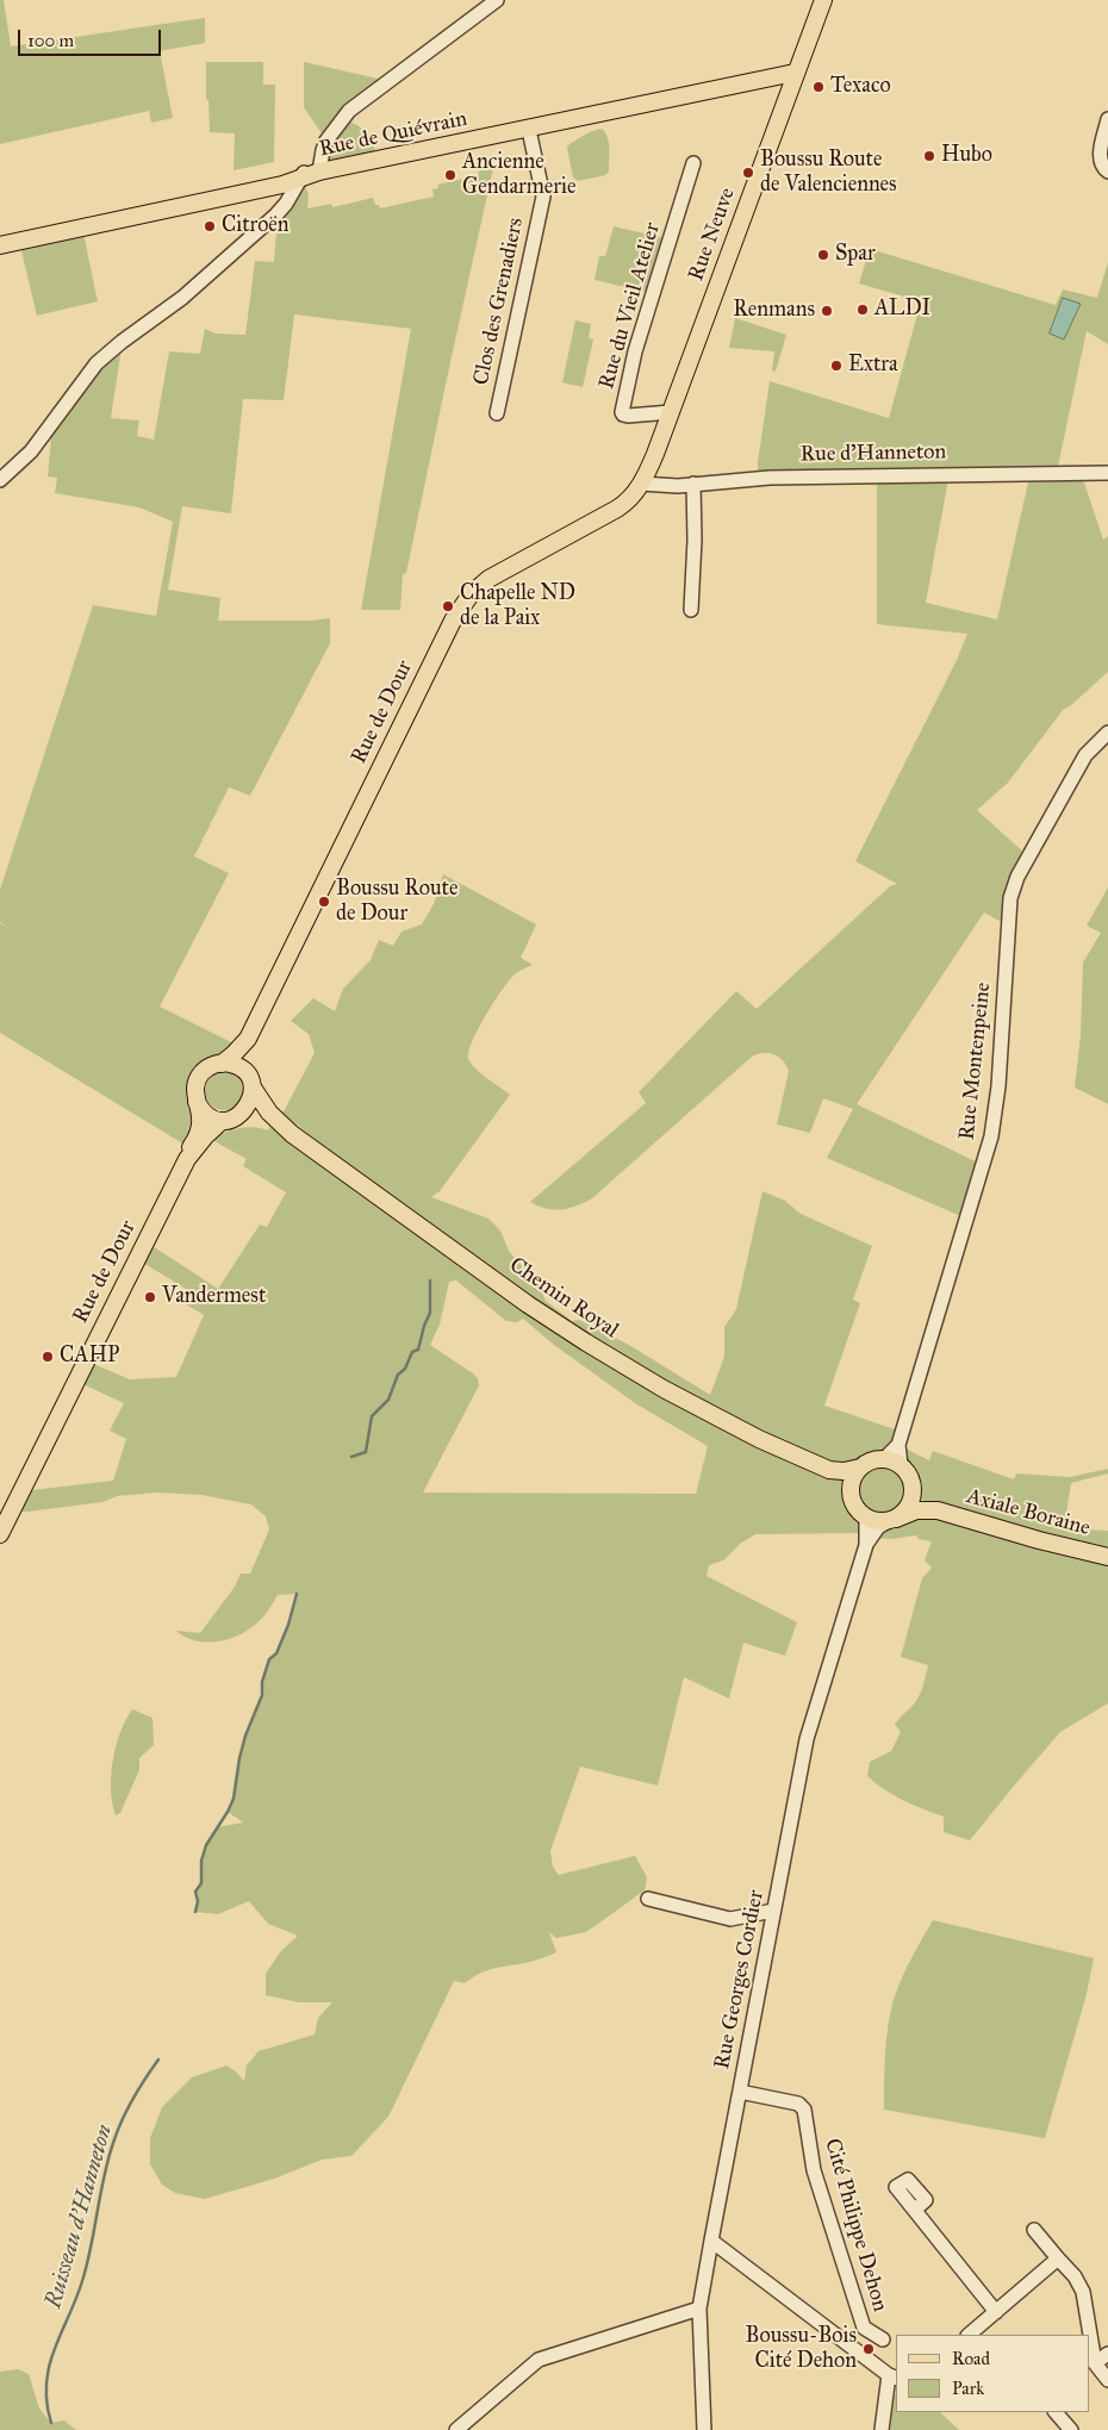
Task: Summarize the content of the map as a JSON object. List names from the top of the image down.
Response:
{
  "streets": {
    "main road": [
      "Rue de Quiévrain",
      "Rue Neuve",
      "Rue de Dour",
      "Chemin Royal",
      "Axiale Boraine"
    ],
    "street": [
      "Clos des Grenadiers",
      "Rue du Vieil Atelier",
      "Rue d'Hanneton",
      "Rue Montenpeine",
      "Rue Georges Cordier",
      "Cité Philippe Dehon"
    ]
  },
  "crossings": [
    ["Rue de Quiévrain", "Rue Neuve"],
    ["Rue de Quiévrain", "Clos des Grenadiers"],
    ["Rue Neuve", "Rue du Vieil Atelier"],
    ["Rue Neuve", "Rue d'Hanneton"],
    ["Rue Neuve", "Rue de Dour"],
    ["Rue d'Hanneton", "Rue de Dour"],
    ["Rue de Dour", "Chemin Royal"],
    ["Rue Montenpeine", "Chemin Royal"],
    ["Rue Montenpeine", "Axiale Boraine"],
    ["Rue Montenpeine", "Rue Georges Cordier"],
    ["Chemin Royal", "Axiale Boraine"],
    ["Chemin Royal", "Rue Georges Cordier"],
    ["Axiale Boraine", "Rue Georges Cordier"],
    ["Rue Georges Cordier", "Cité Philippe Dehon"]
  ],
  "water": ["Ruisseau d'Hanneton"],
  "places": [
    "Texaco",
    "Hubo",
    "Boussu Route de Valenciennes",
    "Ancienne Gendarmerie",
    "Citroën",
    "Spar",
    "ALDI",
    "Renmans",
    "Extra",
    "Chapelle ND de la Paix",
    "Boussu Route de Dour",
    "Vandermest",
    "CAHP",
    "Boussu-Bois Cité Dehon"
  ],
  "legend": ["Road", "Park"],
  "scale_bar": "100 m"
}
